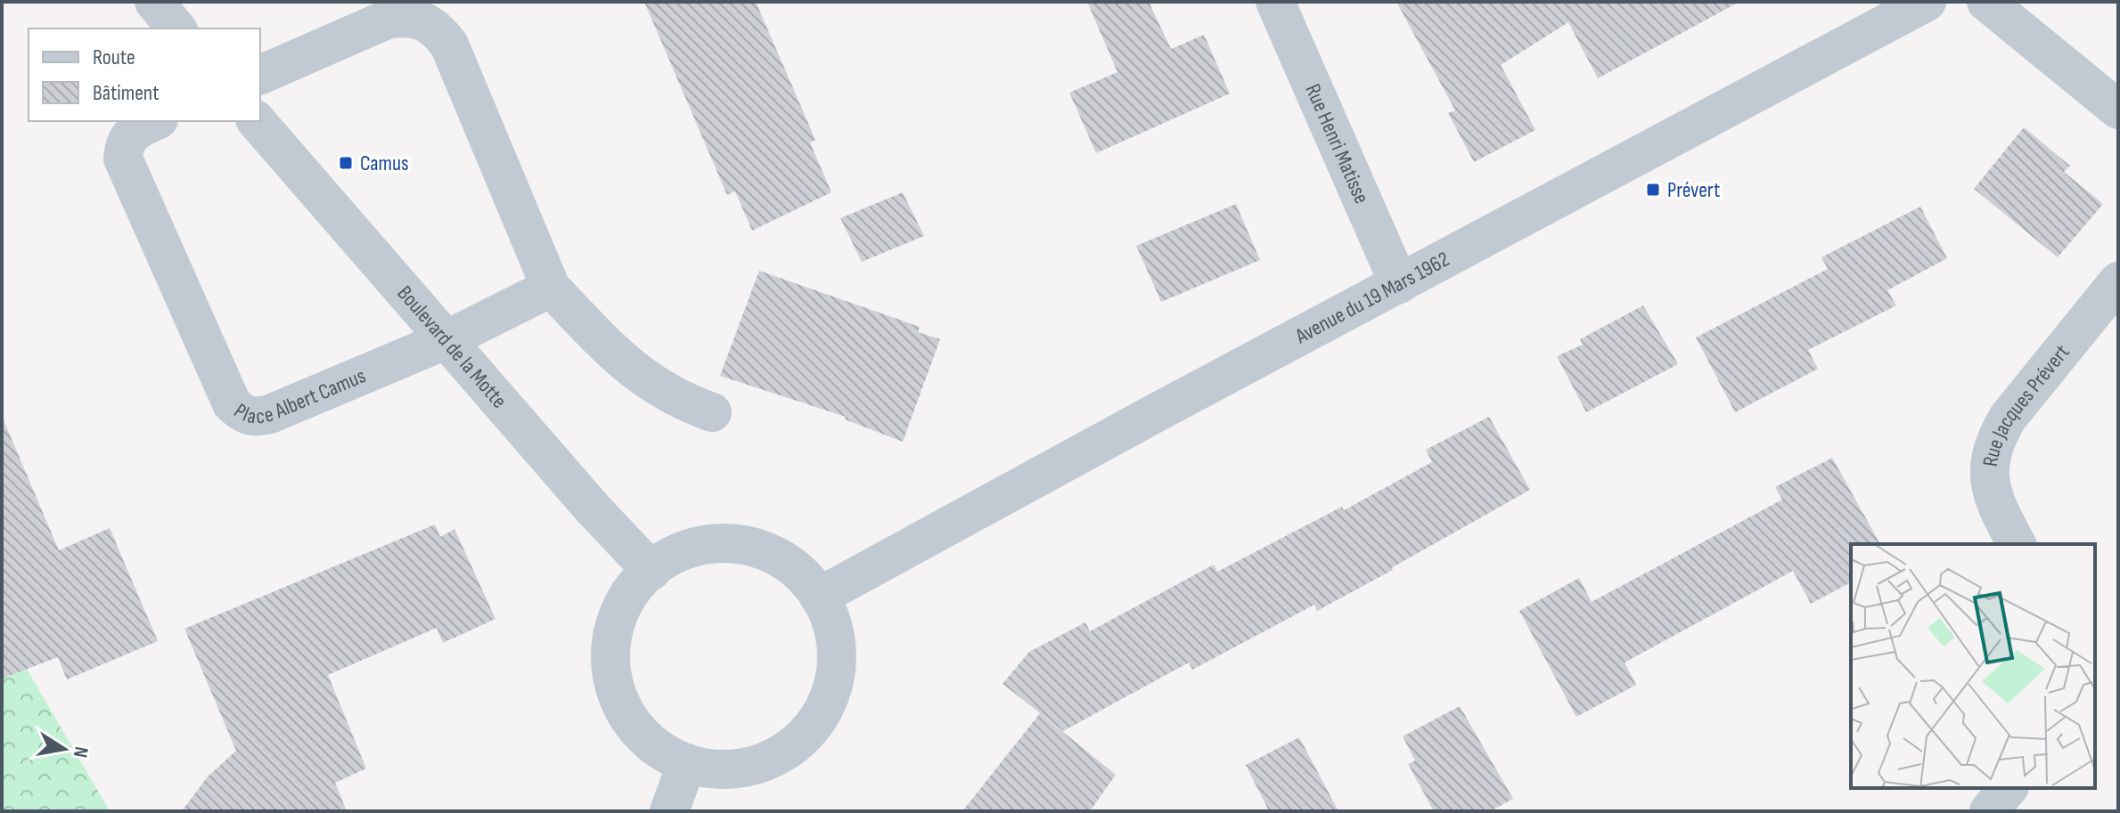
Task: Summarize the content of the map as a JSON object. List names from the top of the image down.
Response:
{
  "streets": {
    "street": [
      "Rue Henri Matisse",
      "Avenue du 19 Mars 1962",
      "Boulevard de la Motte",
      "Place Albert Camus",
      "Rue Jacques Prévert"
    ]
  },
  "crossings": [
    ["Rue Henri Matisse", "Avenue du 19 Mars 1962"],
    ["Avenue du 19 Mars 1962", "Boulevard de la Motte"],
    ["Boulevard de la Motte", "Place Albert Camus"]
  ],
  "places": {
    "transit": ["Camus", "Prévert"]
  },
  "legend": ["Route", "Bâtiment"],
  "north": "right"
}
